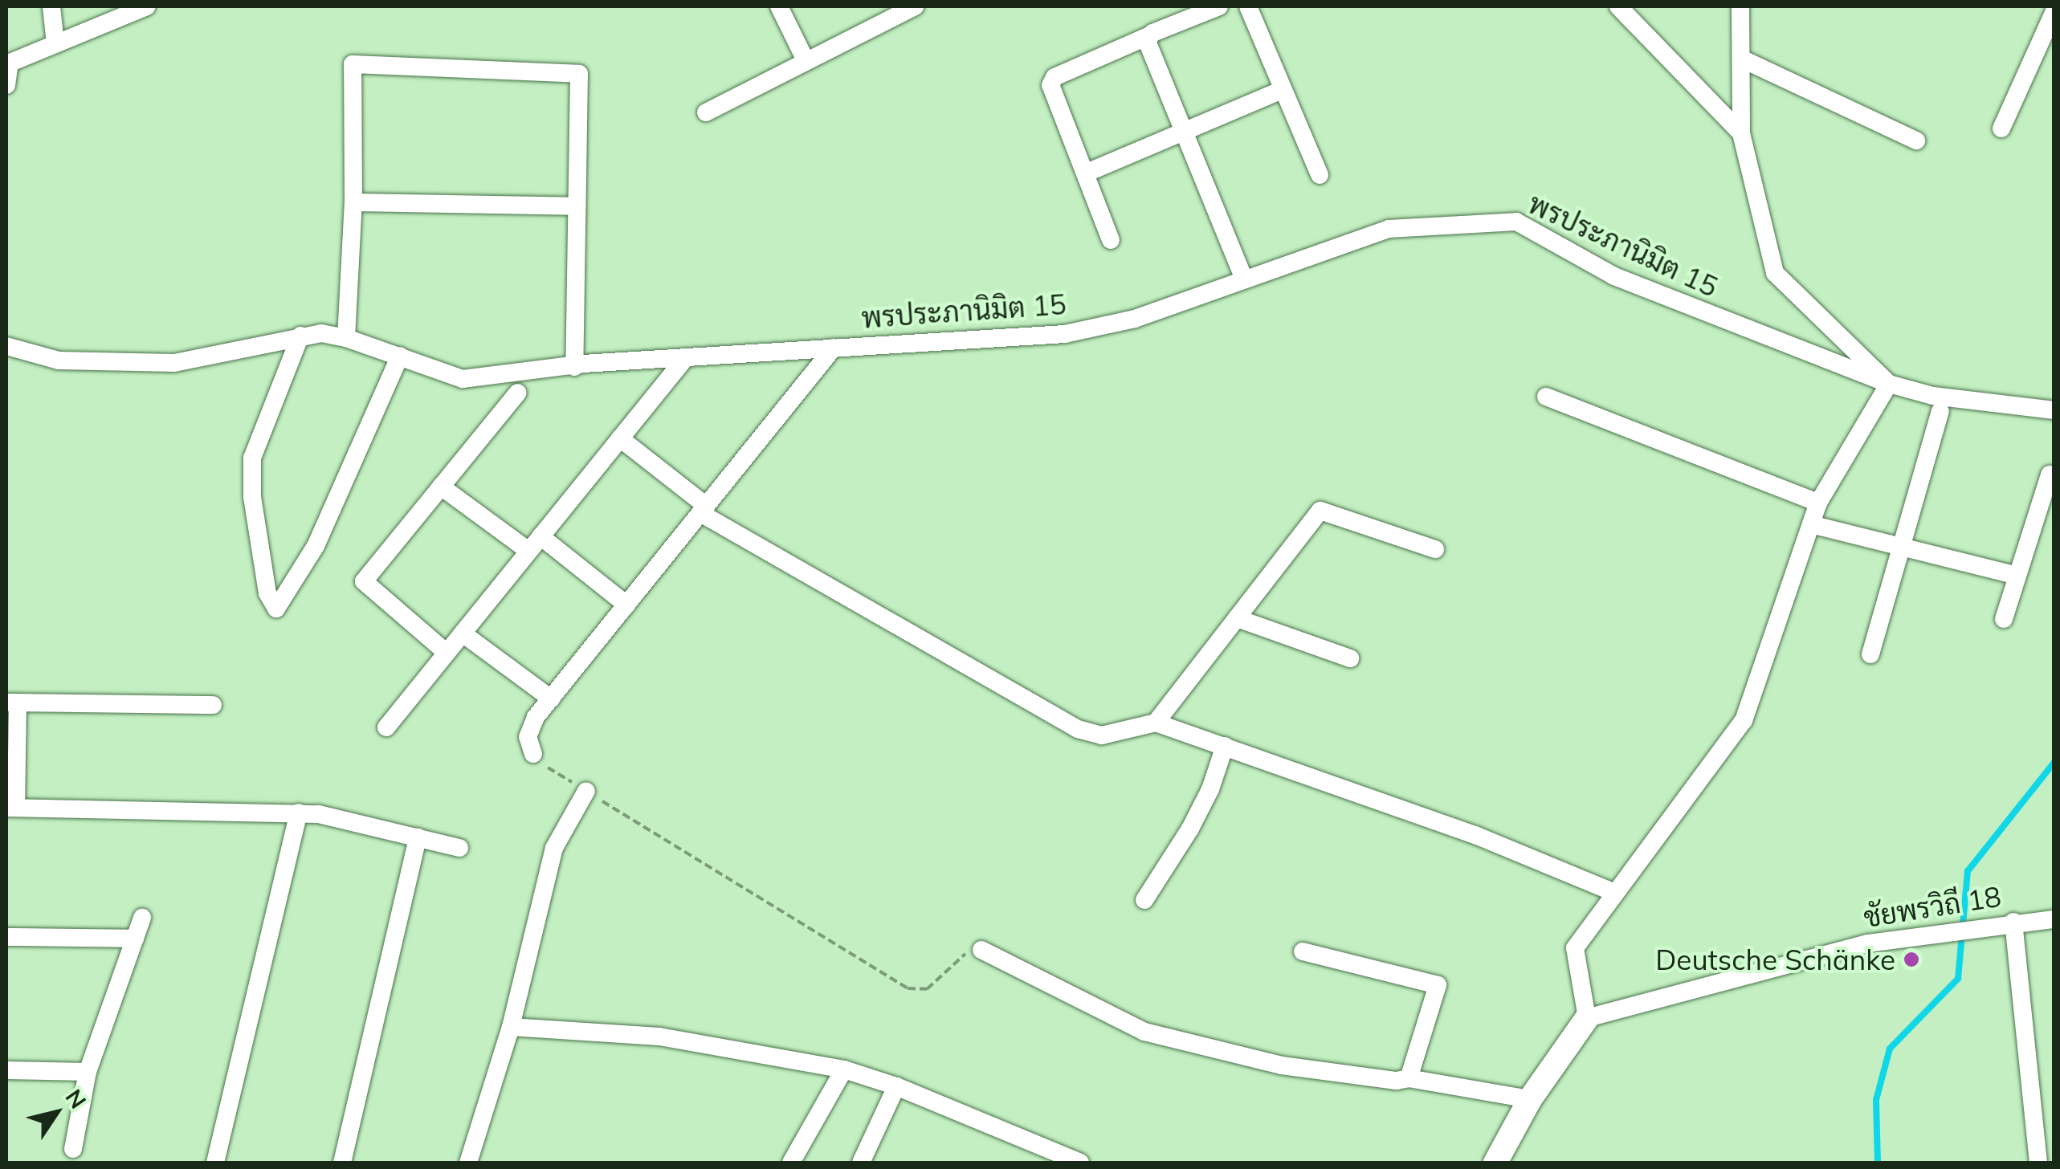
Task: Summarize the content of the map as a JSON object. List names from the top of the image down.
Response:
{
  "streets": {
    "street": ["พรประภานิมิต 15", "ชัยพรวิถี 18"]
  },
  "places": ["Deutsche Schänke"],
  "north": "top right"
}
